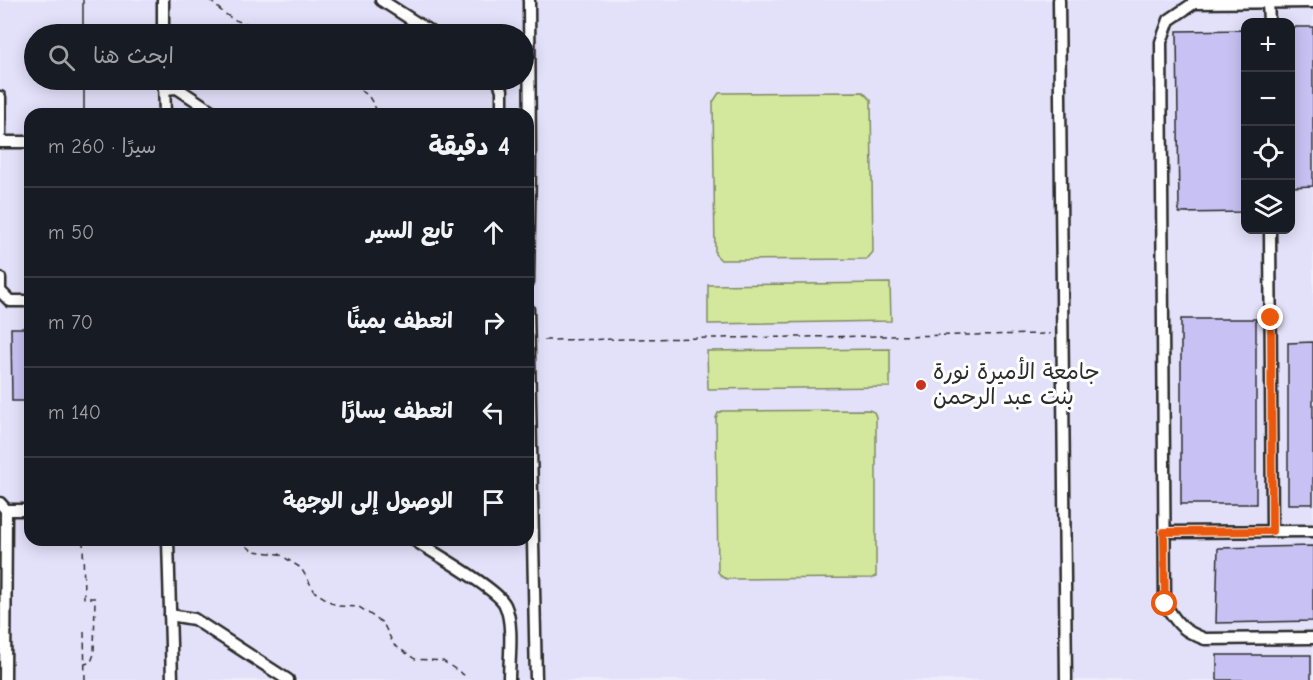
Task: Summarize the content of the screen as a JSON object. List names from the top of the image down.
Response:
{
  "places": ["جامعة الأميرة نورة بنت عبد الرحمن"],
  "page": {
    "map_buttons": ["+", "−"],
    "search": "ابحث هنا",
    "heading": ["4 دقيقة", "سيرًا · 260 m"],
    "list": [
      ["تابع السير", "50 m"],
      ["انعطف يمينًا", "70 m"],
      ["انعطف يسارًا", "140 m"],
      "الوصول إلى الوجهة"
    ]
  }
}
